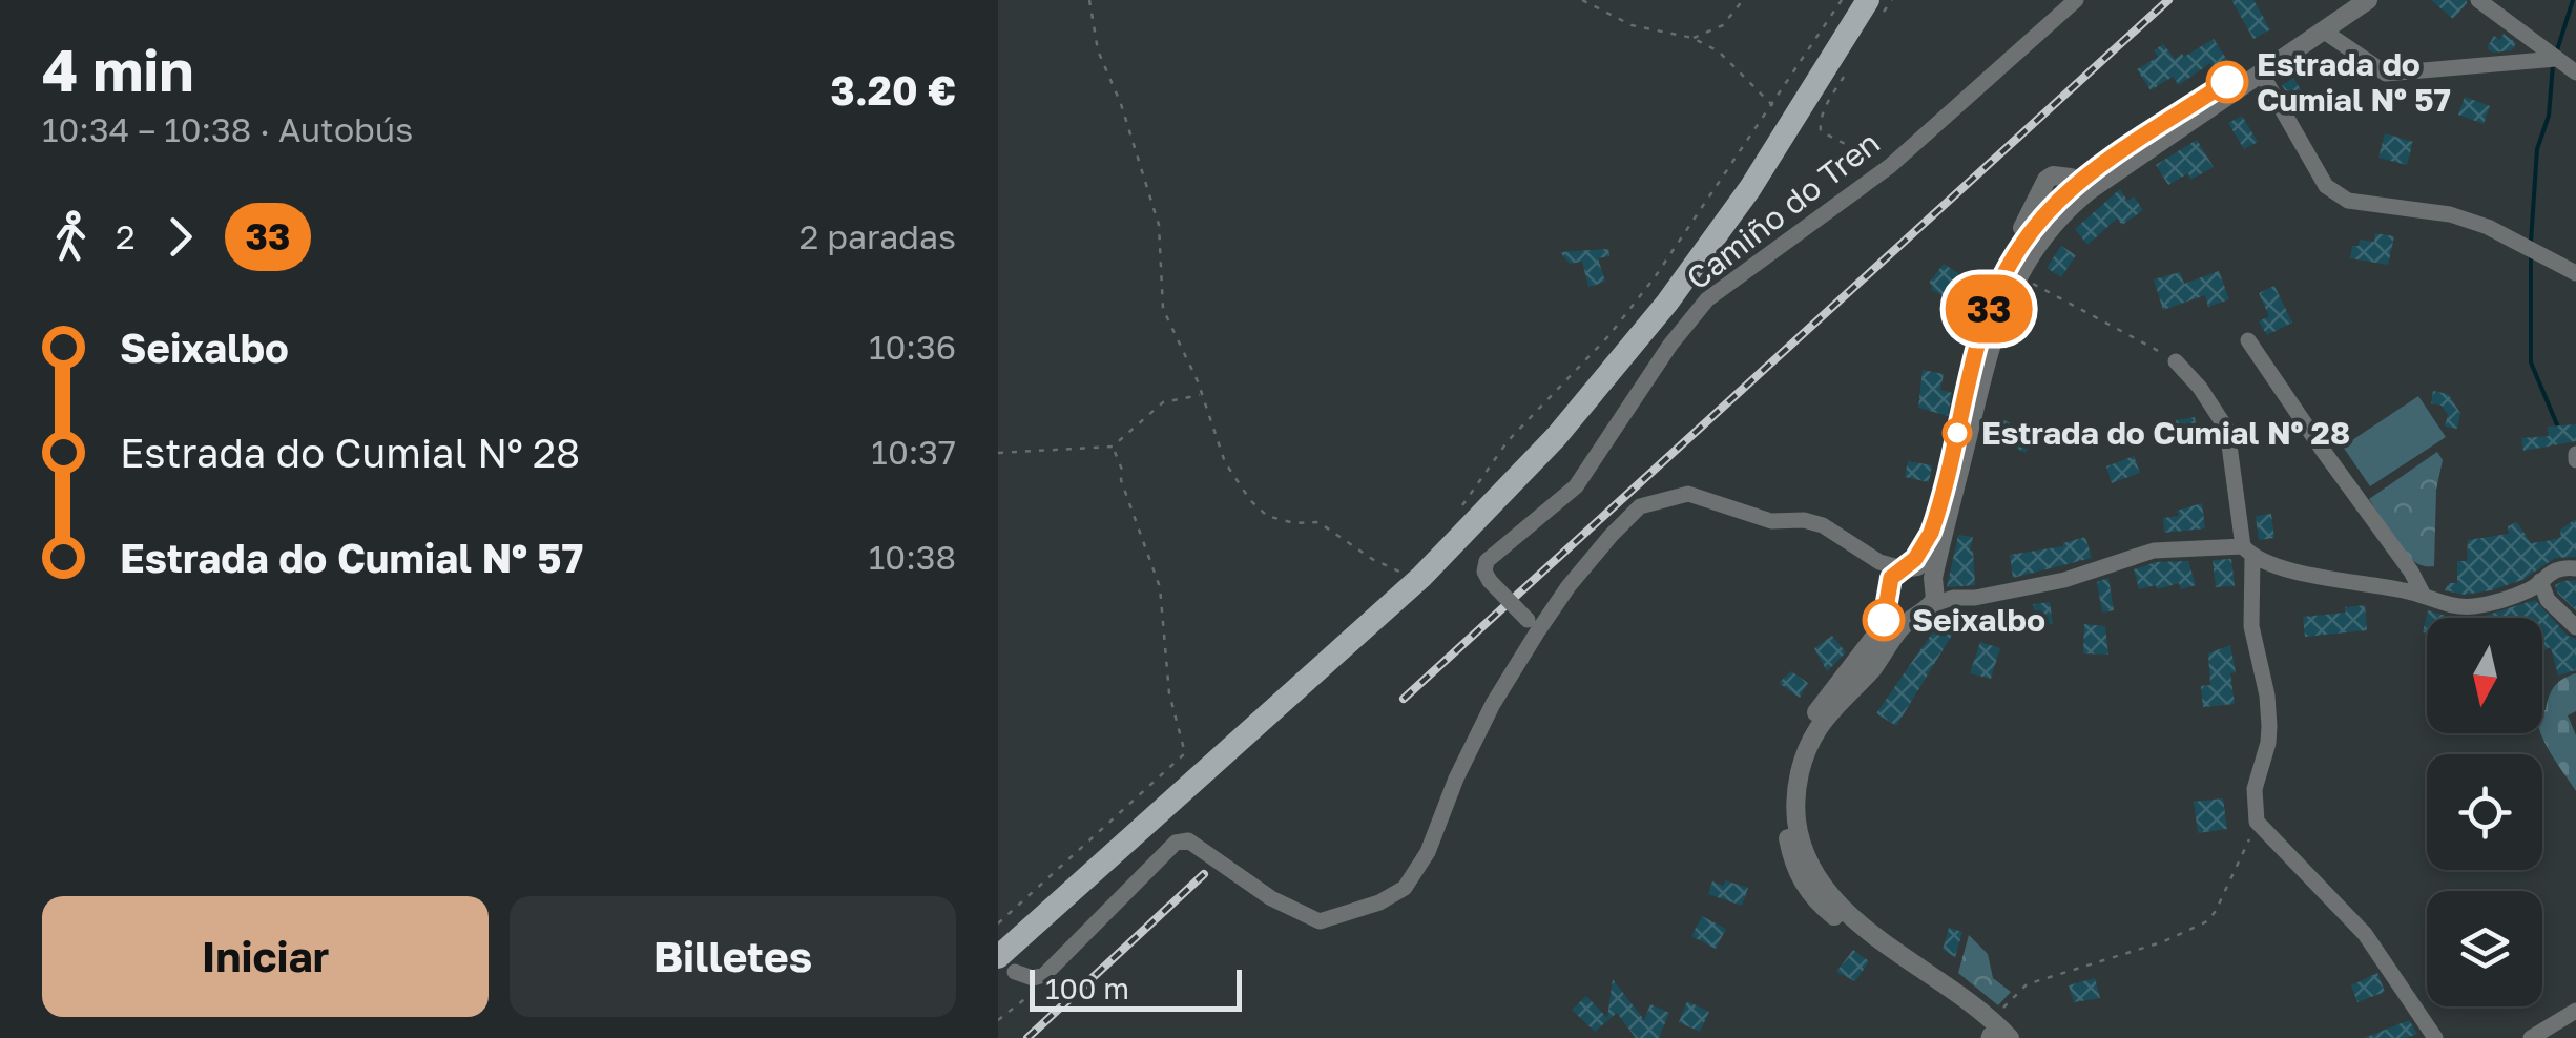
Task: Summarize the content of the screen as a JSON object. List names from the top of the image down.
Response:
{
  "streets": {
    "street": ["Camiño do Tren"]
  },
  "places": ["Estrada do Cumial Nº 57", "Estrada do Cumial Nº 28", "Seixalbo"],
  "lines": ["bus line 33"],
  "scale_bar": "100 m",
  "north": "bottom",
  "page": {
    "heading": ["4 min", "10:34 – 10:38 · Autobús", "3.20 €"],
    "on_map": "33",
    "legs": ["2", "33", "2 paradas"],
    "list": [
      {
        "name": "Seixalbo",
        "value": "10:36"
      },
      {
        "name": "Estrada do Cumial Nº 28",
        "value": "10:37"
      },
      {
        "name": "Estrada do Cumial Nº 57",
        "value": "10:38"
      }
    ],
    "buttons": ["Iniciar", "Billetes"],
    "scale": "100 m"
  }
}
